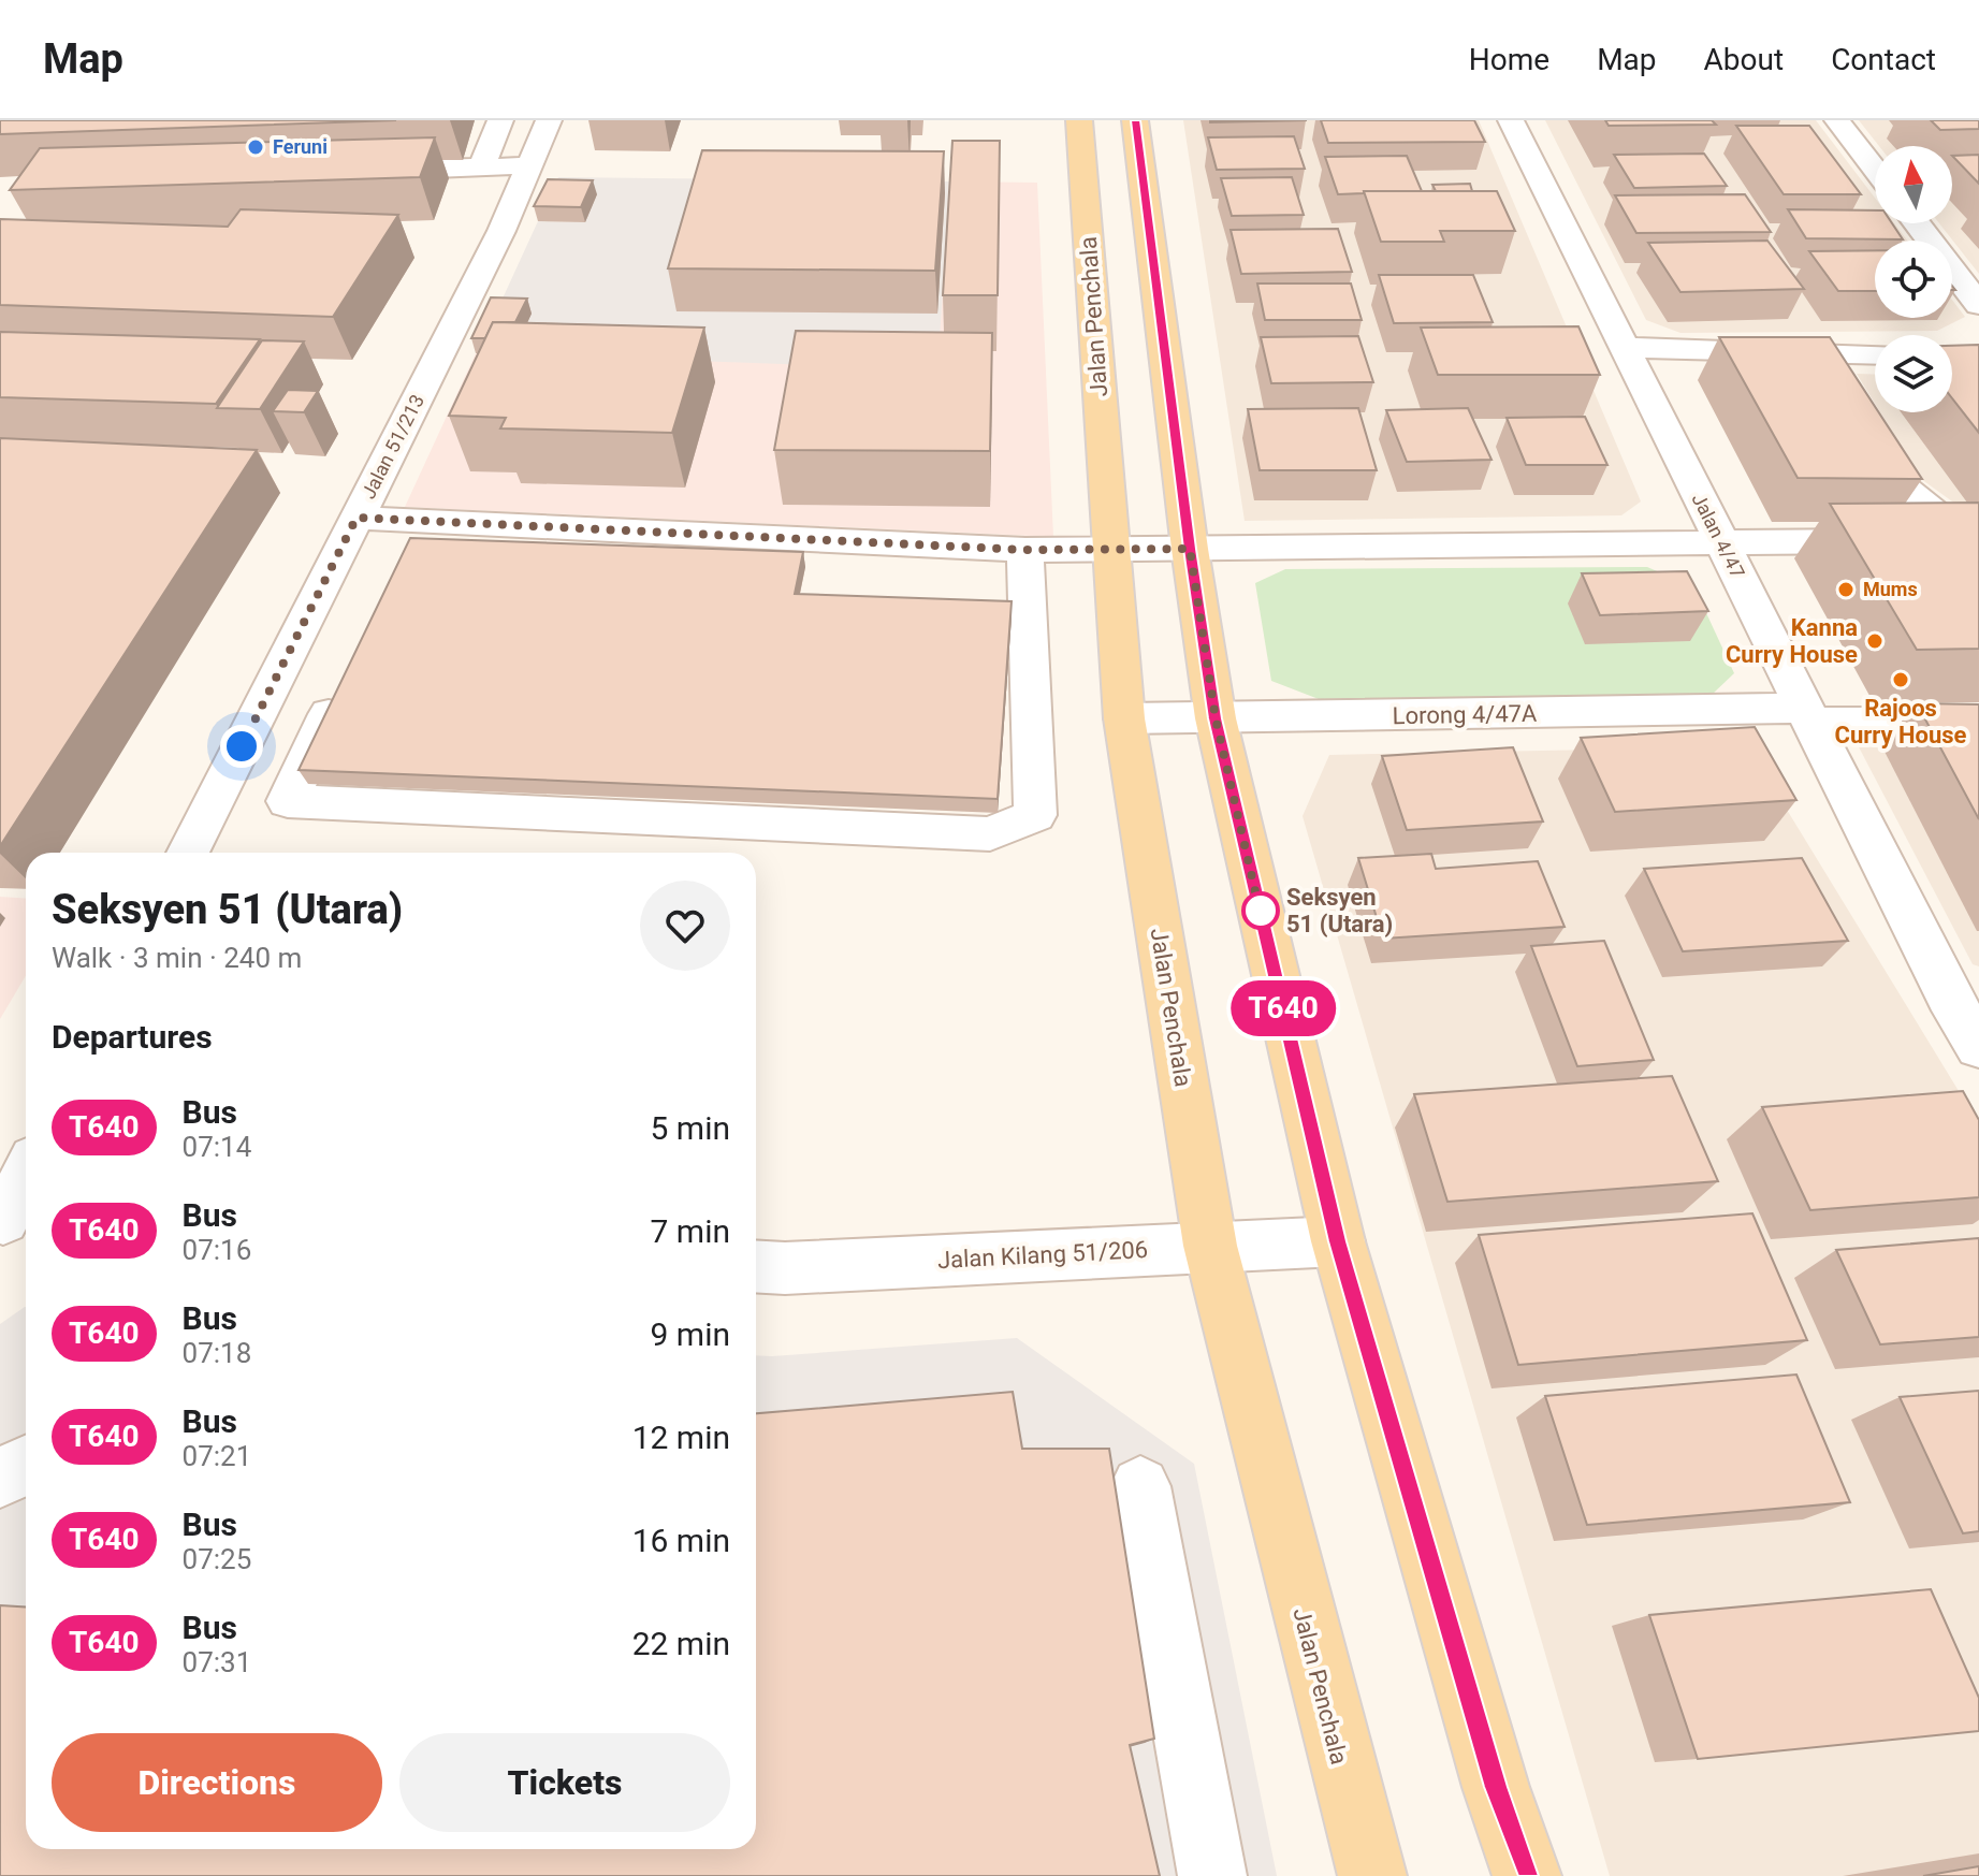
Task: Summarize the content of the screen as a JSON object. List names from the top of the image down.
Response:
{
  "streets": {
    "main road": ["Jalan Penchala"],
    "street": [
      "Jalan 51/213",
      "Jalan 4/47",
      "Lorong 4/47A",
      "Jalan Kilang 51/206"
    ]
  },
  "crossings": [
    ["Jalan Penchala", "Lorong 4/47A"],
    ["Jalan Penchala", "Jalan Kilang 51/206"],
    ["Jalan 4/47", "Lorong 4/47A"]
  ],
  "places": [
    "Feruni",
    "Mums",
    "Kanna Curry House",
    "Rajoos Curry House",
    "Seksyen 51 (Utara)"
  ],
  "lines": ["bus line T640"],
  "north": "top",
  "page": {
    "header": "Map",
    "nav": [
      "Home",
      "Map",
      "About",
      "Contact"
    ],
    "on_map": "T640",
    "heading": [
      ["Seksyen 51 (Utara)", "Walk · 3 min · 240 m"],
      "Departures"
    ],
    "list": [
      {
        "mark": "T640",
        "name": "Bus",
        "note": "07:14",
        "value": "5 min"
      },
      {
        "mark": "T640",
        "name": "Bus",
        "note": "07:16",
        "value": "7 min"
      },
      {
        "mark": "T640",
        "name": "Bus",
        "note": "07:18",
        "value": "9 min"
      },
      {
        "mark": "T640",
        "name": "Bus",
        "note": "07:21",
        "value": "12 min"
      },
      {
        "mark": "T640",
        "name": "Bus",
        "note": "07:25",
        "value": "16 min"
      },
      {
        "mark": "T640",
        "name": "Bus",
        "note": "07:31",
        "value": "22 min"
      }
    ],
    "buttons": ["Directions", "Tickets"]
  }
}
